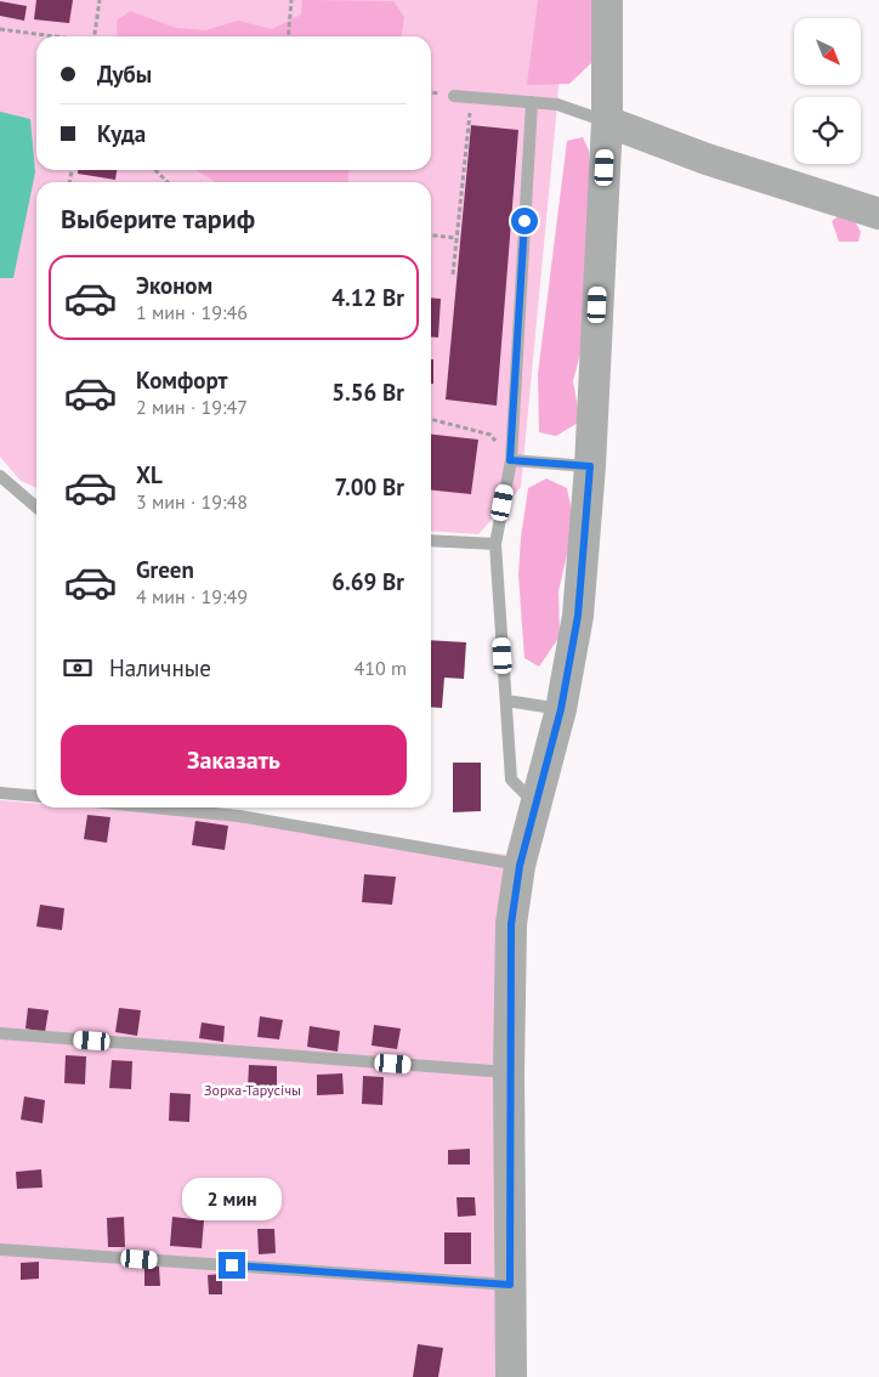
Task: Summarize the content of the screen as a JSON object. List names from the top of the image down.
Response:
{
  "parks": ["Зорка-Тарусічы"],
  "north": "bottom right",
  "page": {
    "banner": ["Дубы", "Куда"],
    "heading": "Выберите тариф",
    "list": [
      {
        "name": "Эконом",
        "note": "1 мин · 19:46",
        "value": "4.12 Br"
      },
      {
        "name": "Комфорт",
        "note": "2 мин · 19:47",
        "value": "5.56 Br"
      },
      {
        "name": "XL",
        "note": "3 мин · 19:48",
        "value": "7.00 Br"
      },
      {
        "name": "Green",
        "note": "4 мин · 19:49",
        "value": "6.69 Br"
      }
    ],
    "pay": ["Наличные", "410 m"],
    "buttons": "Заказать",
    "bubble": "2 мин"
  }
}
